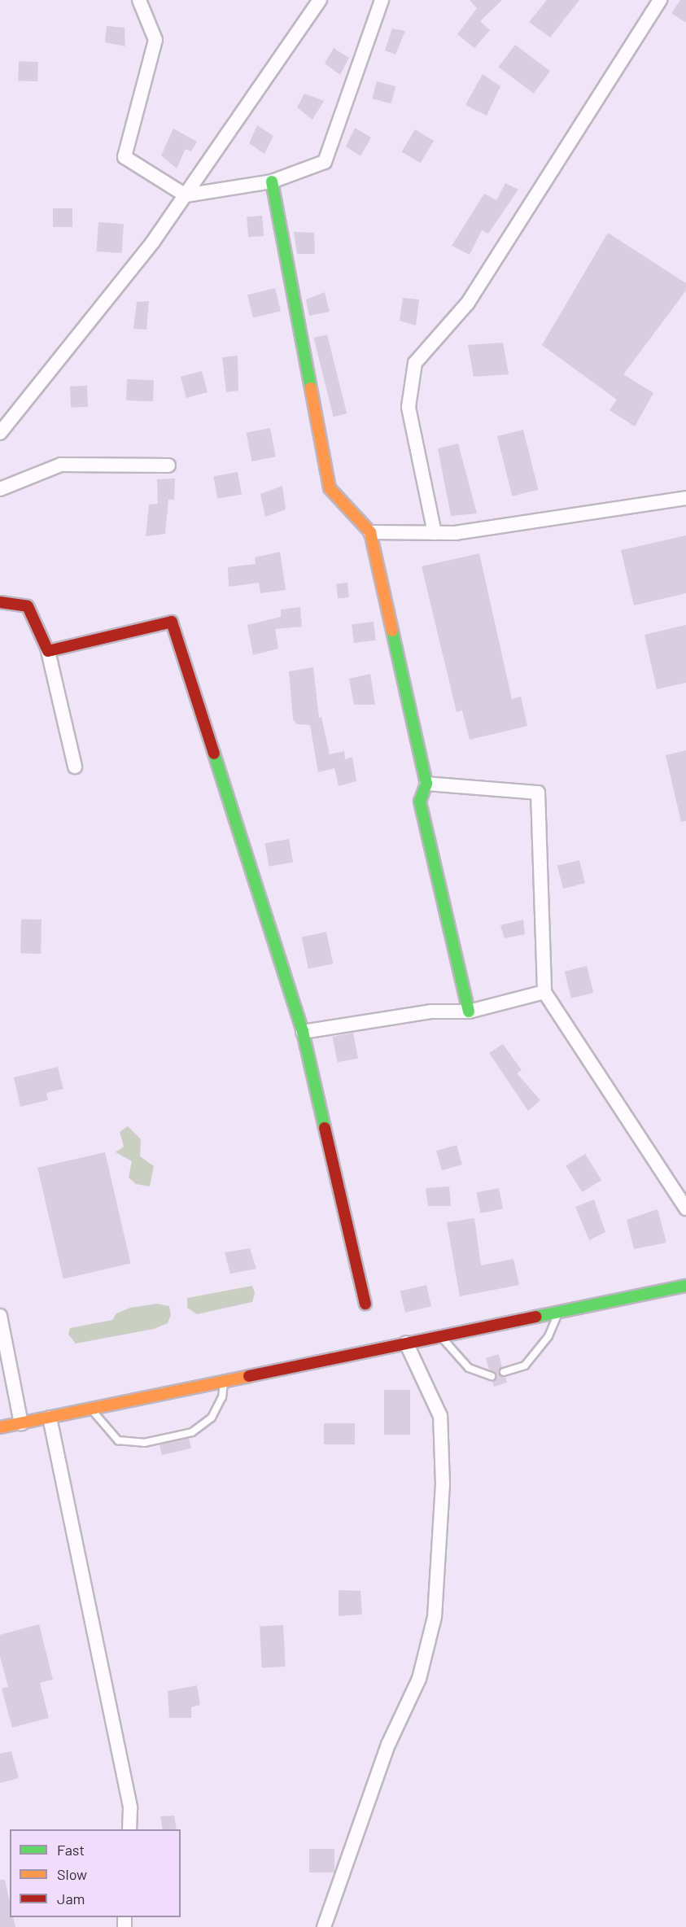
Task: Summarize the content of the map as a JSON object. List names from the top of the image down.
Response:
{
  "legend": ["Fast", "Slow", "Jam"]
}
